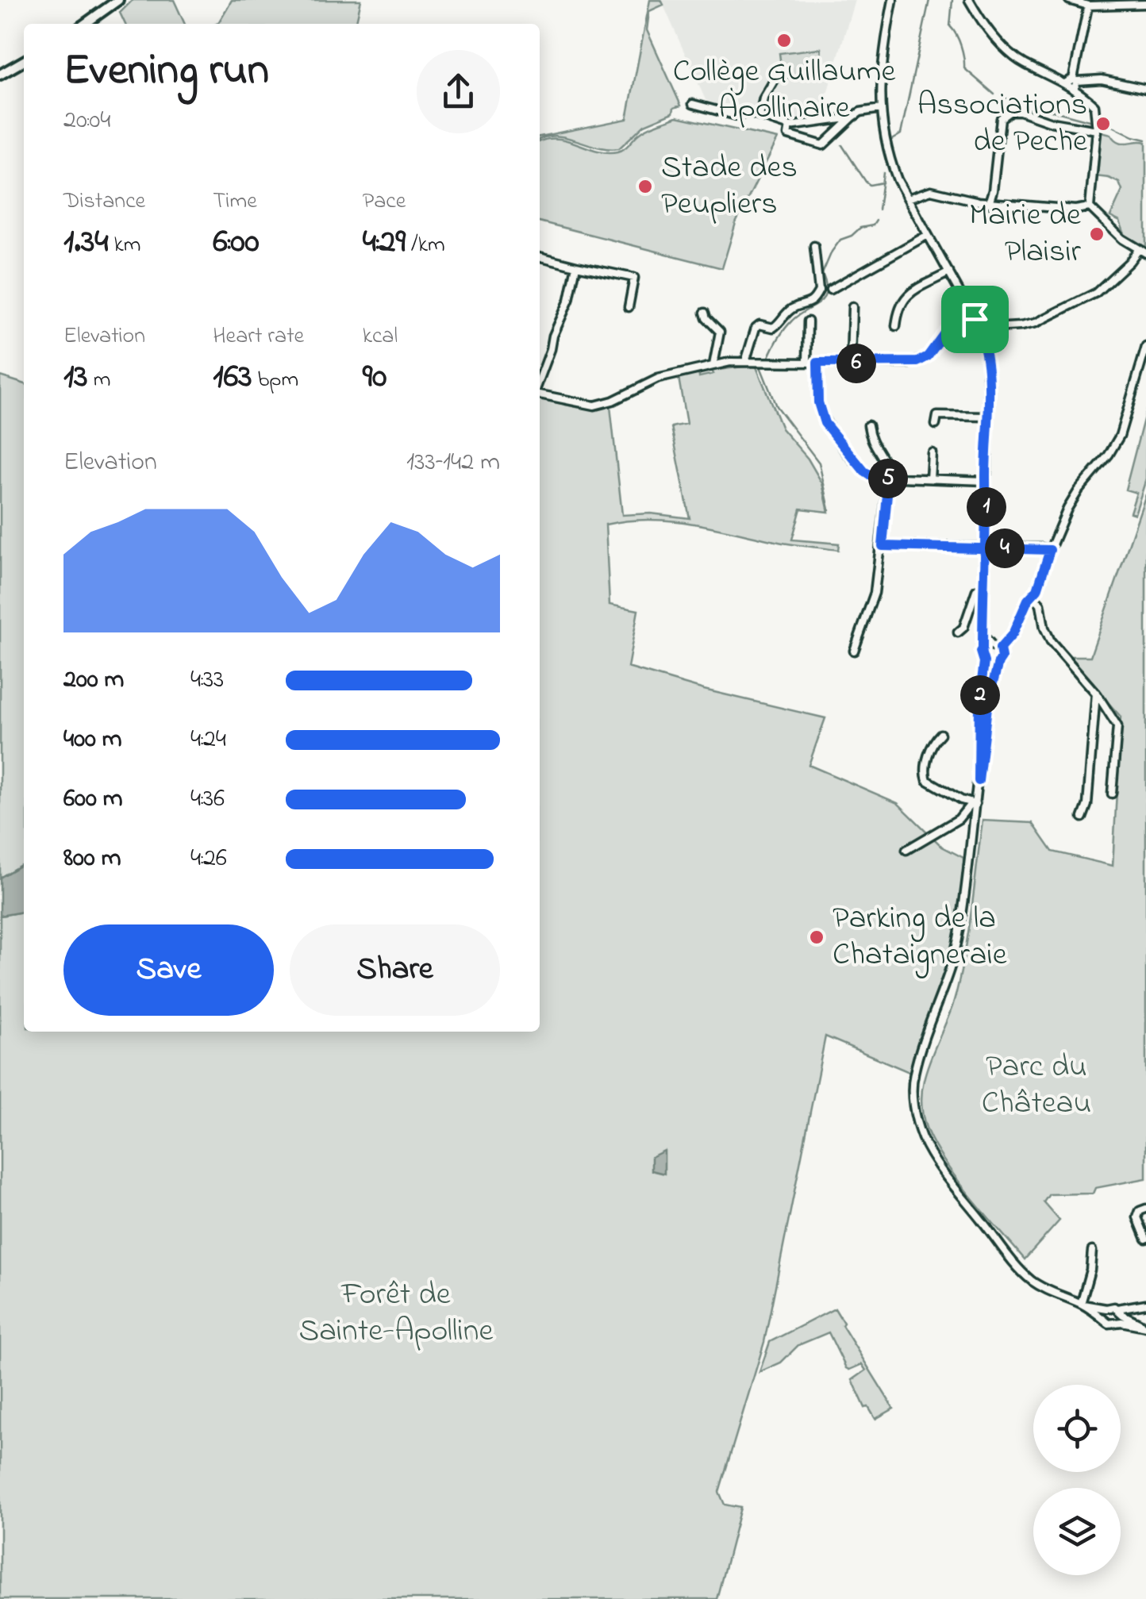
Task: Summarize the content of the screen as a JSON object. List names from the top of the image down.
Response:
{
  "parks": ["Parc du Château", "Forêt de Sainte-Apolline"],
  "places": [
    "Collège Guillaume Apollinaire",
    "Associations de Peche",
    "Stade des Peupliers",
    "Mairie de Plaisir",
    "Parking de la Chataigneraie"
  ],
  "page": {
    "heading": ["Evening run", "20:04"],
    "stats": [
      ["Distance", "1.34 km"],
      ["Time", "6:00"],
      ["Pace", "4:29 /km"],
      ["Elevation", "13 m"],
      ["Heart rate", "163 bpm"],
      ["kcal", "90"]
    ],
    "pins": [
      "6",
      "5",
      "1",
      "4",
      "2"
    ],
    "chart": ["Elevation", "133–142 m"],
    "list": [
      {
        "name": "200 m",
        "note": "4:33"
      },
      {
        "name": "400 m",
        "note": "4:24"
      },
      {
        "name": "600 m",
        "note": "4:36"
      },
      {
        "name": "800 m",
        "note": "4:26"
      }
    ],
    "buttons": ["Save", "Share"]
  }
}
